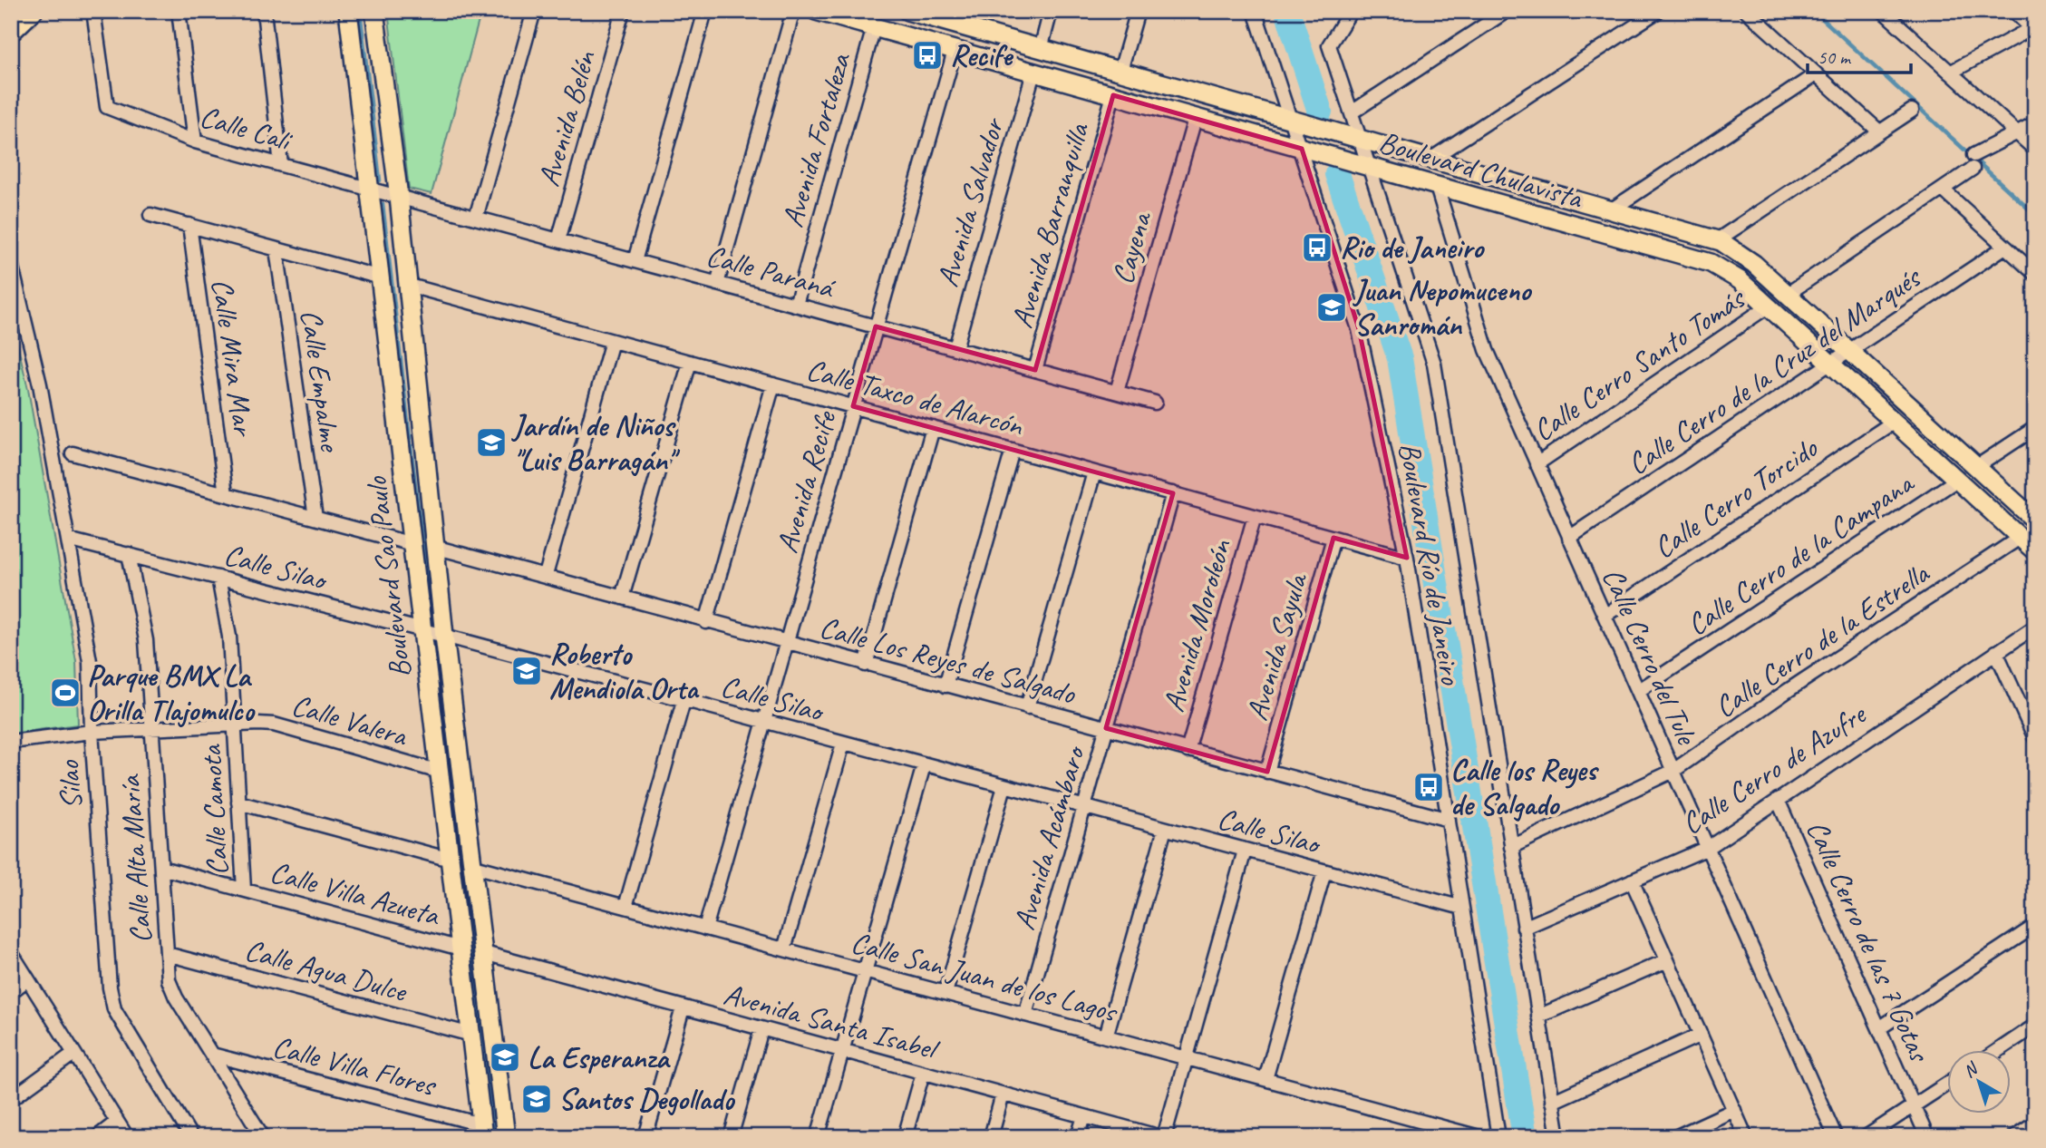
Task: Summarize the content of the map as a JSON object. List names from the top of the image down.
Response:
{
  "streets": {
    "main road": ["Boulevard Chulavista", "Boulevard Sao Paulo"],
    "street": [
      "Avenida Belén",
      "Calle Cali",
      "Avenida Fortaleza",
      "Avenida Salvador",
      "Avenida Barranquilla",
      "Cayena",
      "Calle Paraná",
      "Calle Mira Mar",
      "Calle Cerro Santo Tomás",
      "Calle Cerro de la Cruz del Marqués",
      "Calle Empalme",
      "Calle Taxco de Alarcón",
      "Avenida Recife",
      "Calle Cerro Torcido",
      "Calle Cerro de la Campana",
      "Boulevard Río de Janeiro",
      "Calle Silao",
      "Avenida Moroleón",
      "Calle Cerro de la Estrella",
      "Avenida Sayula",
      "Calle Cerro del Tule",
      "Calle Los Reyes de Salgado",
      "Calle Valera",
      "Calle Cerro de Azufre",
      "Silao",
      "Calle Camota",
      "Avenida Acámbaro",
      "Calle Alta María",
      "Calle Villa Azueta",
      "Calle Cerro de las 7 Gotas",
      "Calle Agua Dulce",
      "Calle San Juan de los Lagos",
      "Avenida Santa Isabel",
      "Calle Villa Flores"
    ]
  },
  "crossings": [
    ["Avenida Belén", "Calle Paraná"],
    ["Calle Cali", "Calle Paraná"],
    ["Calle Cali", "Boulevard Sao Paulo"],
    ["Avenida Fortaleza", "Boulevard Chulavista"],
    ["Avenida Fortaleza", "Calle Paraná"],
    ["Boulevard Chulavista", "Avenida Salvador"],
    ["Boulevard Chulavista", "Avenida Barranquilla"],
    ["Boulevard Chulavista", "Cayena"],
    ["Boulevard Chulavista", "Calle Cerro Santo Tomás"],
    ["Boulevard Chulavista", "Calle Cerro de la Cruz del Marqués"],
    ["Boulevard Chulavista", "Avenida Recife"],
    ["Boulevard Chulavista", "Calle Cerro Torcido"],
    ["Boulevard Chulavista", "Calle Cerro de la Campana"],
    ["Boulevard Chulavista", "Boulevard Río de Janeiro"],
    ["Boulevard Chulavista", "Calle Cerro de la Estrella"],
    ["Boulevard Chulavista", "Calle Cerro del Tule"],
    ["Avenida Salvador", "Calle Paraná"],
    ["Avenida Barranquilla", "Calle Paraná"],
    ["Cayena", "Calle Paraná"],
    ["Calle Paraná", "Avenida Recife"],
    ["Calle Paraná", "Boulevard Sao Paulo"],
    ["Calle Cerro Santo Tomás", "Calle Cerro del Tule"],
    ["Calle Cerro de la Cruz del Marqués", "Calle Cerro del Tule"],
    ["Calle Taxco de Alarcón", "Avenida Recife"],
    ["Calle Taxco de Alarcón", "Boulevard Río de Janeiro"],
    ["Calle Taxco de Alarcón", "Boulevard Sao Paulo"],
    ["Calle Taxco de Alarcón", "Avenida Moroleón"],
    ["Calle Taxco de Alarcón", "Avenida Sayula"],
    ["Calle Taxco de Alarcón", "Avenida Acámbaro"],
    ["Avenida Recife", "Calle Silao"],
    ["Avenida Recife", "Calle Los Reyes de Salgado"],
    ["Avenida Recife", "Calle San Juan de los Lagos"],
    ["Calle Cerro Torcido", "Calle Cerro del Tule"],
    ["Calle Cerro de la Campana", "Calle Cerro del Tule"],
    ["Boulevard Río de Janeiro", "Calle Silao"],
    ["Boulevard Río de Janeiro", "Calle Cerro de la Estrella"],
    ["Boulevard Río de Janeiro", "Calle Los Reyes de Salgado"],
    ["Boulevard Río de Janeiro", "Calle Cerro de Azufre"],
    ["Calle Silao", "Boulevard Sao Paulo"],
    ["Calle Silao", "Silao"],
    ["Calle Silao", "Calle Camota"],
    ["Calle Silao", "Avenida Acámbaro"],
    ["Calle Silao", "Calle Alta María"],
    ["Boulevard Sao Paulo", "Calle Los Reyes de Salgado"],
    ["Boulevard Sao Paulo", "Calle Valera"],
    ["Boulevard Sao Paulo", "Calle Villa Azueta"],
    ["Boulevard Sao Paulo", "Calle Agua Dulce"],
    ["Boulevard Sao Paulo", "Calle San Juan de los Lagos"],
    ["Boulevard Sao Paulo", "Avenida Santa Isabel"],
    ["Boulevard Sao Paulo", "Calle Villa Flores"],
    ["Avenida Moroleón", "Calle Los Reyes de Salgado"],
    ["Calle Cerro de la Estrella", "Calle Cerro del Tule"],
    ["Avenida Sayula", "Calle Los Reyes de Salgado"],
    ["Calle Cerro del Tule", "Calle Cerro de Azufre"],
    ["Calle Los Reyes de Salgado", "Avenida Acámbaro"],
    ["Calle Valera", "Silao"],
    ["Calle Valera", "Calle Camota"],
    ["Calle Valera", "Calle Alta María"],
    ["Calle Cerro de Azufre", "Calle Cerro de las 7 Gotas"],
    ["Calle Camota", "Calle Villa Azueta"],
    ["Avenida Acámbaro", "Calle San Juan de los Lagos"],
    ["Calle Alta María", "Calle Villa Azueta"],
    ["Calle Alta María", "Calle Agua Dulce"],
    ["Calle Alta María", "Calle Villa Flores"]
  ],
  "places": {
    "bus stop": ["Recife", "Rio de Janeiro", "Calle los Reyes de Salgado"],
    "school or university": [
      "Juan Nepomuceno Sanromán",
      "Jardín de Niños \"Luis Barragán\"",
      "Roberto Mendiola Orta",
      "La Esperanza",
      "Santos Degollado"
    ],
    "sports": ["Parque BMX La Orilla Tlajomulco"]
  },
  "scale_bar": "50 m",
  "north": "top left"
}
